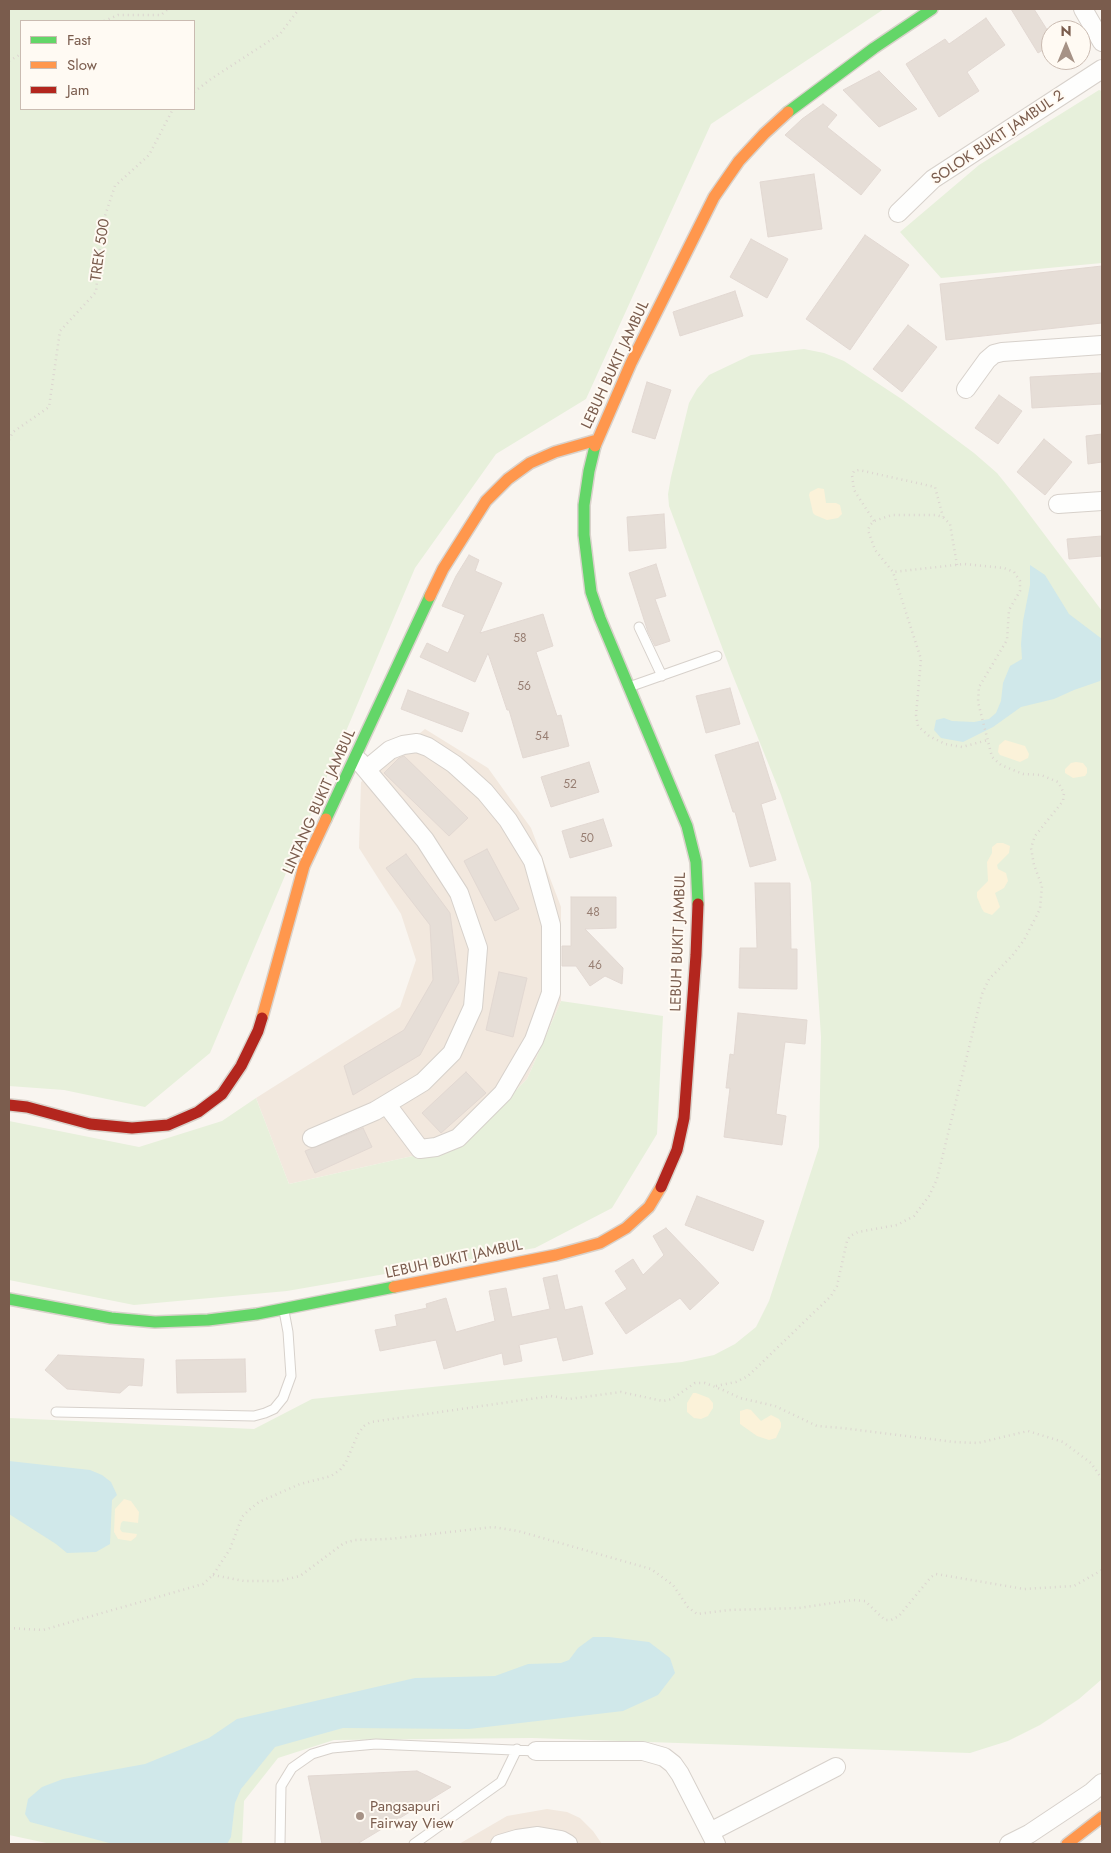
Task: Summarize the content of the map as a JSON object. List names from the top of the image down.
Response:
{
  "streets": {
    "main road": ["LEBUH BUKIT JAMBUL", "LINTANG BUKIT JAMBUL"],
    "street": ["SOLOK BUKIT JAMBUL 2"],
    "path": ["TREK 500"]
  },
  "crossings": [
    ["LEBUH BUKIT JAMBUL", "LINTANG BUKIT JAMBUL"]
  ],
  "places": ["Pangsapuri Fairway View"],
  "house_numbers": [
    "58",
    "56",
    "54",
    "52",
    "50",
    "48",
    "46"
  ],
  "legend": ["Fast", "Slow", "Jam"],
  "north": "top"
}
